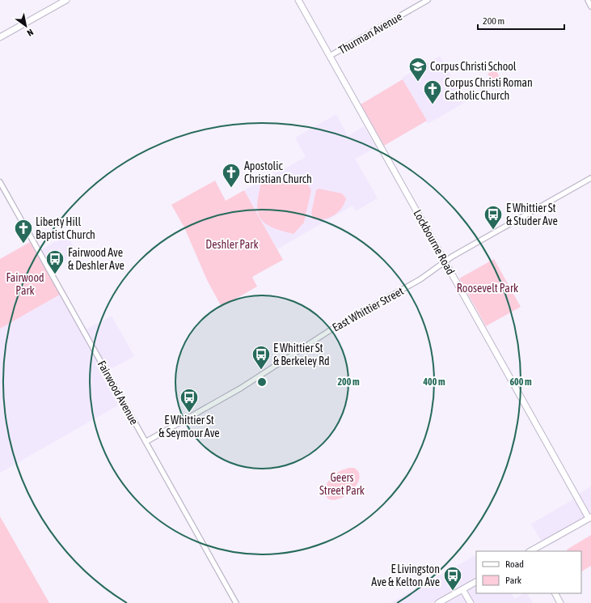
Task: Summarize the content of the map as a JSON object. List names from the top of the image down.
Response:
{
  "streets": {
    "main road": ["Lockbourne Road"],
    "street": ["Thurman Avenue", "East Whittier Street", "Fairwood Avenue"]
  },
  "crossings": [
    ["Thurman Avenue", "Lockbourne Road"],
    ["Lockbourne Road", "East Whittier Street"],
    ["East Whittier Street", "Fairwood Avenue"]
  ],
  "parks": [
    "Deshler Park",
    "Fairwood Park",
    "Roosevelt Park",
    "Geers Street Park"
  ],
  "places": {
    "school or university": ["Corpus Christi School"],
    "church": ["Corpus Christi Roman Catholic Church", "Apostolic Christian Church", "Liberty Hill Baptist Church"],
    "bus stop": [
      "E Whittier St & Studer Ave",
      "Fairwood Ave & Deshler Ave",
      "E Whittier St & Berkeley Rd",
      "E Whittier St & Seymour Ave",
      "E Livingston Ave & Kelton Ave"
    ]
  },
  "legend": ["Road", "Park"],
  "scale_bar": "200 m",
  "north": "bottom right",
  "rings": ["200 m", "400 m", "600 m"]
}
